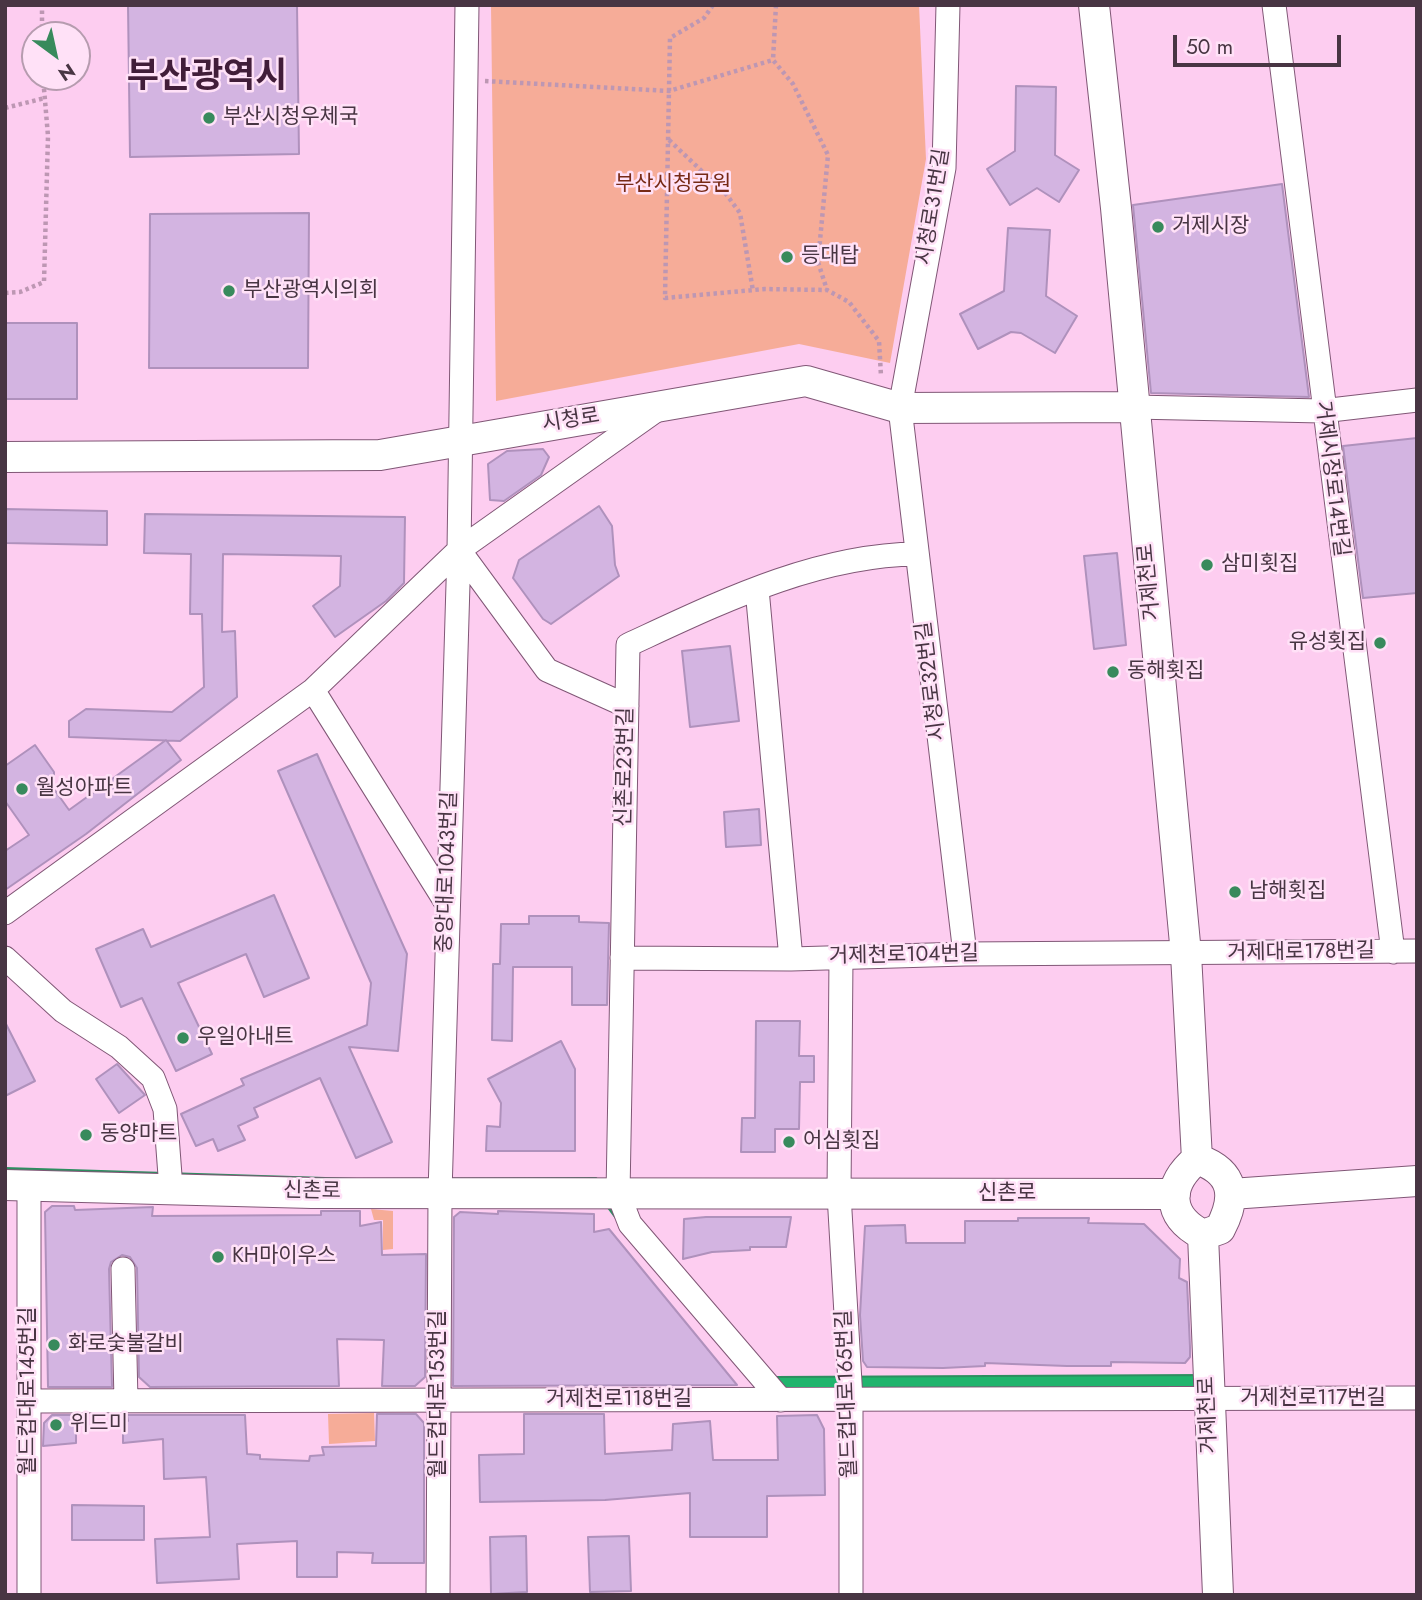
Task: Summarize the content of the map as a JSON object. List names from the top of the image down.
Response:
{
  "streets": {
    "main road": ["시청로", "거제천로", "신촌로"],
    "street": [
      "시청로31번길",
      "거제시장로14번길",
      "시청로32번길",
      "신촌로23번길",
      "중앙대로1043번길",
      "거제대로178번길",
      "거제천로104번길",
      "월드컵대로145번길",
      "월드컵대로153번길",
      "월드컵대로165번길",
      "거제천로117번길",
      "거제천로118번길"
    ]
  },
  "crossings": [
    ["시청로31번길", "시청로"],
    ["시청로31번길", "시청로32번길"],
    ["시청로", "거제천로"],
    ["시청로", "시청로32번길"],
    ["시청로", "중앙대로1043번길"],
    ["거제시장로14번길", "거제대로178번길"],
    ["거제천로", "거제대로178번길"],
    ["거제천로", "거제천로104번길"],
    ["거제천로", "신촌로"],
    ["거제천로", "거제천로117번길"],
    ["거제천로", "거제천로118번길"],
    ["시청로32번길", "신촌로23번길"],
    ["시청로32번길", "거제천로104번길"],
    ["신촌로23번길", "거제천로104번길"],
    ["신촌로23번길", "신촌로"],
    ["중앙대로1043번길", "신촌로"],
    ["중앙대로1043번길", "월드컵대로153번길"],
    ["거제대로178번길", "거제천로104번길"],
    ["신촌로", "월드컵대로145번길"],
    ["신촌로", "월드컵대로153번길"],
    ["신촌로", "월드컵대로165번길"],
    ["월드컵대로145번길", "거제천로118번길"],
    ["월드컵대로153번길", "거제천로118번길"],
    ["월드컵대로165번길", "거제천로118번길"],
    ["거제천로117번길", "거제천로118번길"]
  ],
  "districts": ["부산광역시"],
  "parks": ["부산시청공원"],
  "places": [
    "부산시청우체국",
    "거제시장",
    "등대탑",
    "부산광역시의회",
    "삼미횟집",
    "유성횟집",
    "동해횟집",
    "월성아파트",
    "남해횟집",
    "우일아내트",
    "동양마트",
    "어심횟집",
    "KH마이우스",
    "화로숯불갈비",
    "위드미"
  ],
  "scale_bar": "50 m",
  "north": "bottom right"
}
